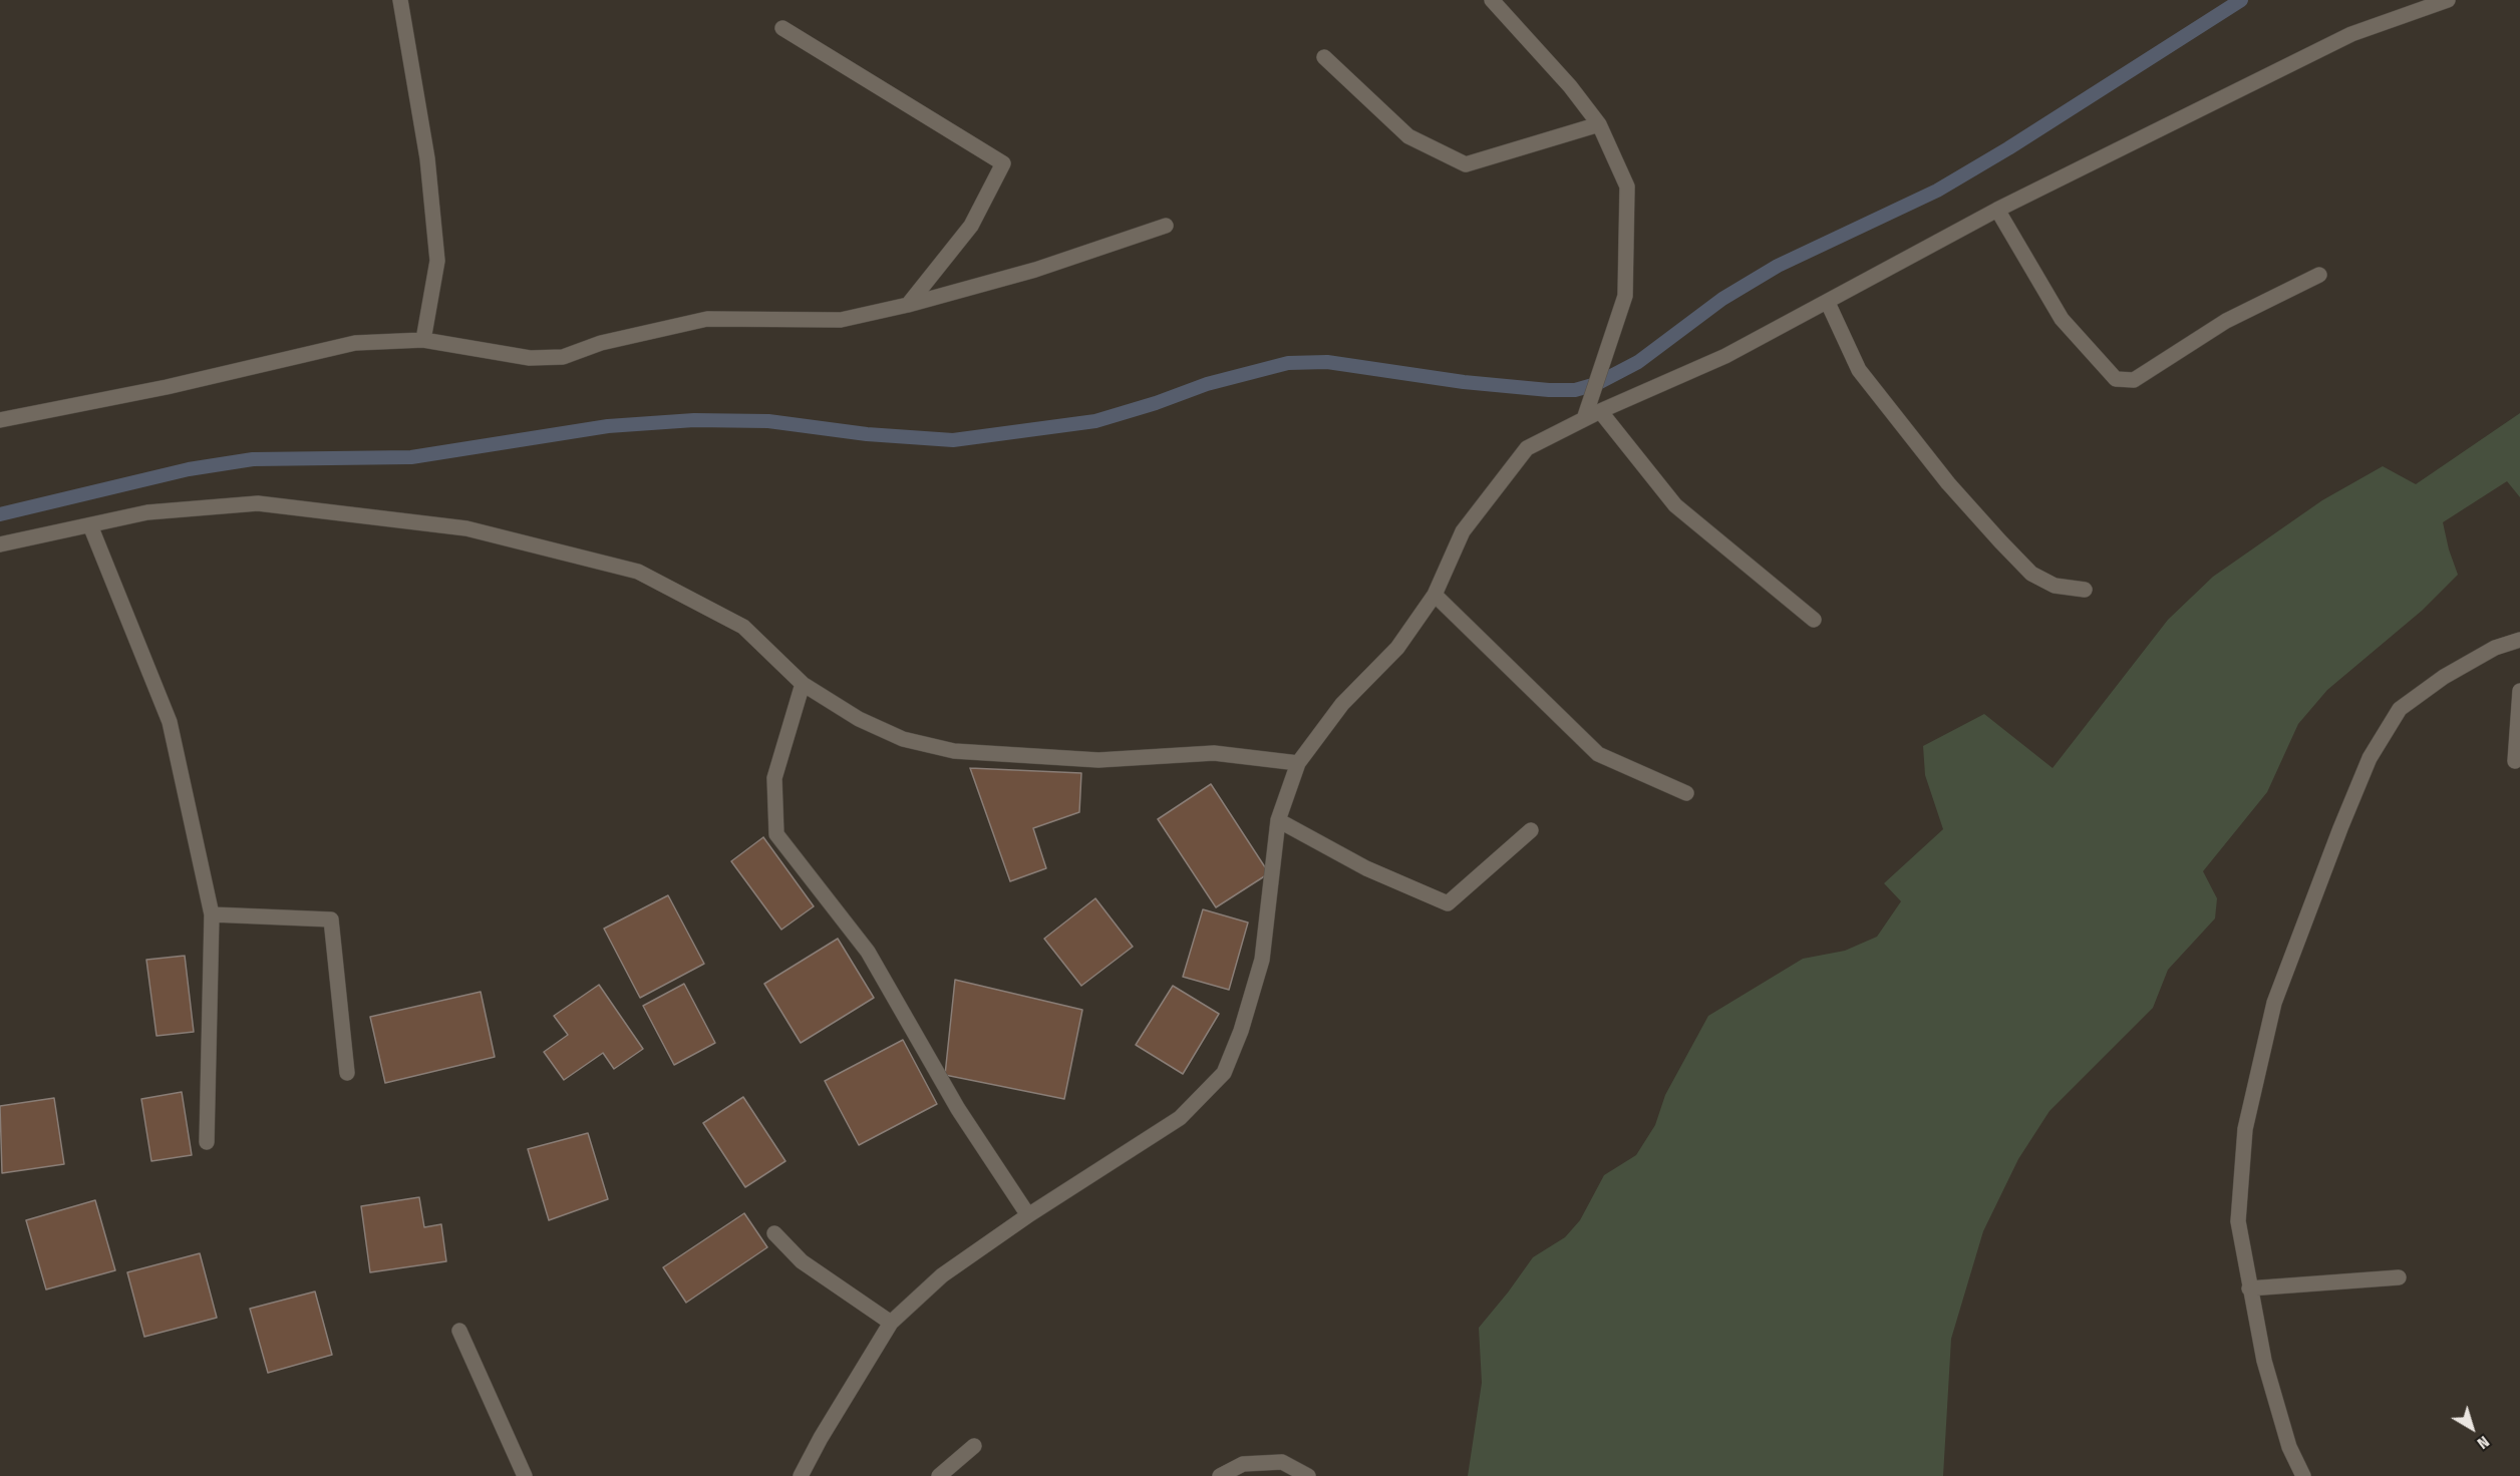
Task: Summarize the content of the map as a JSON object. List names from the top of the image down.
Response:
{
  "north": "bottom right"
}
